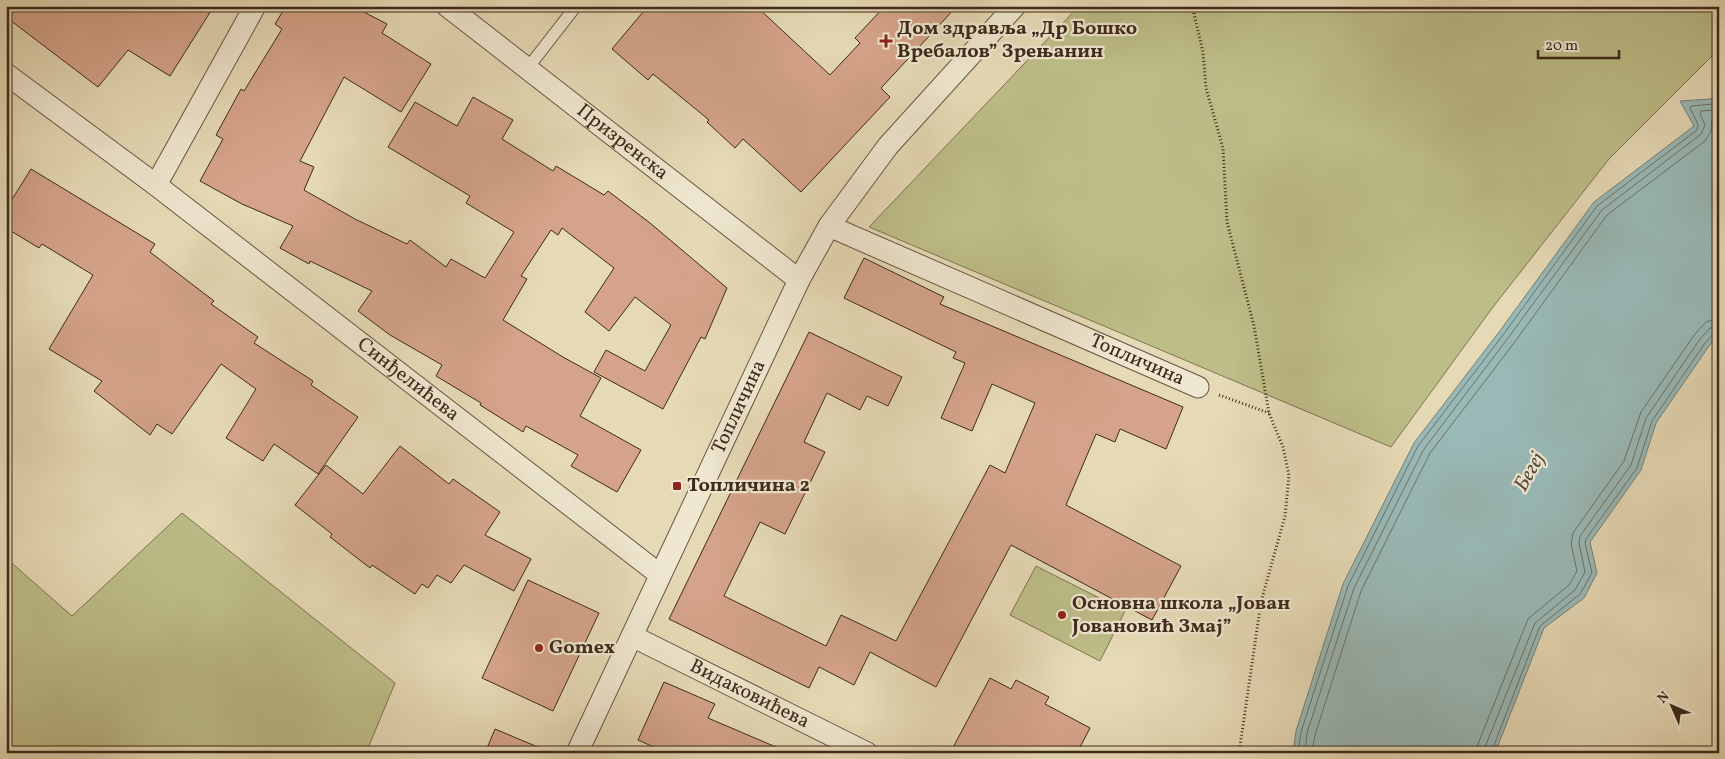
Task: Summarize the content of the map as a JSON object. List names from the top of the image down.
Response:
{
  "streets": {
    "street": [
      "Призренска",
      "Топличина",
      "Синђелићева",
      "Видаковићева"
    ]
  },
  "crossings": [
    ["Призренска", "Топличина"],
    ["Топличина", "Синђелићева"],
    ["Топличина", "Видаковићева"]
  ],
  "water": ["Бегеј"],
  "places": {
    "health": ["Дом здравља „Др Бошко Вребалов” Зрењанин"],
    "transit": ["Топличина 2"],
    "other": ["Основна школа „Јован Јовановић Змај”", "Gomex"]
  },
  "scale_bar": "20 m",
  "north": "top left"
}
